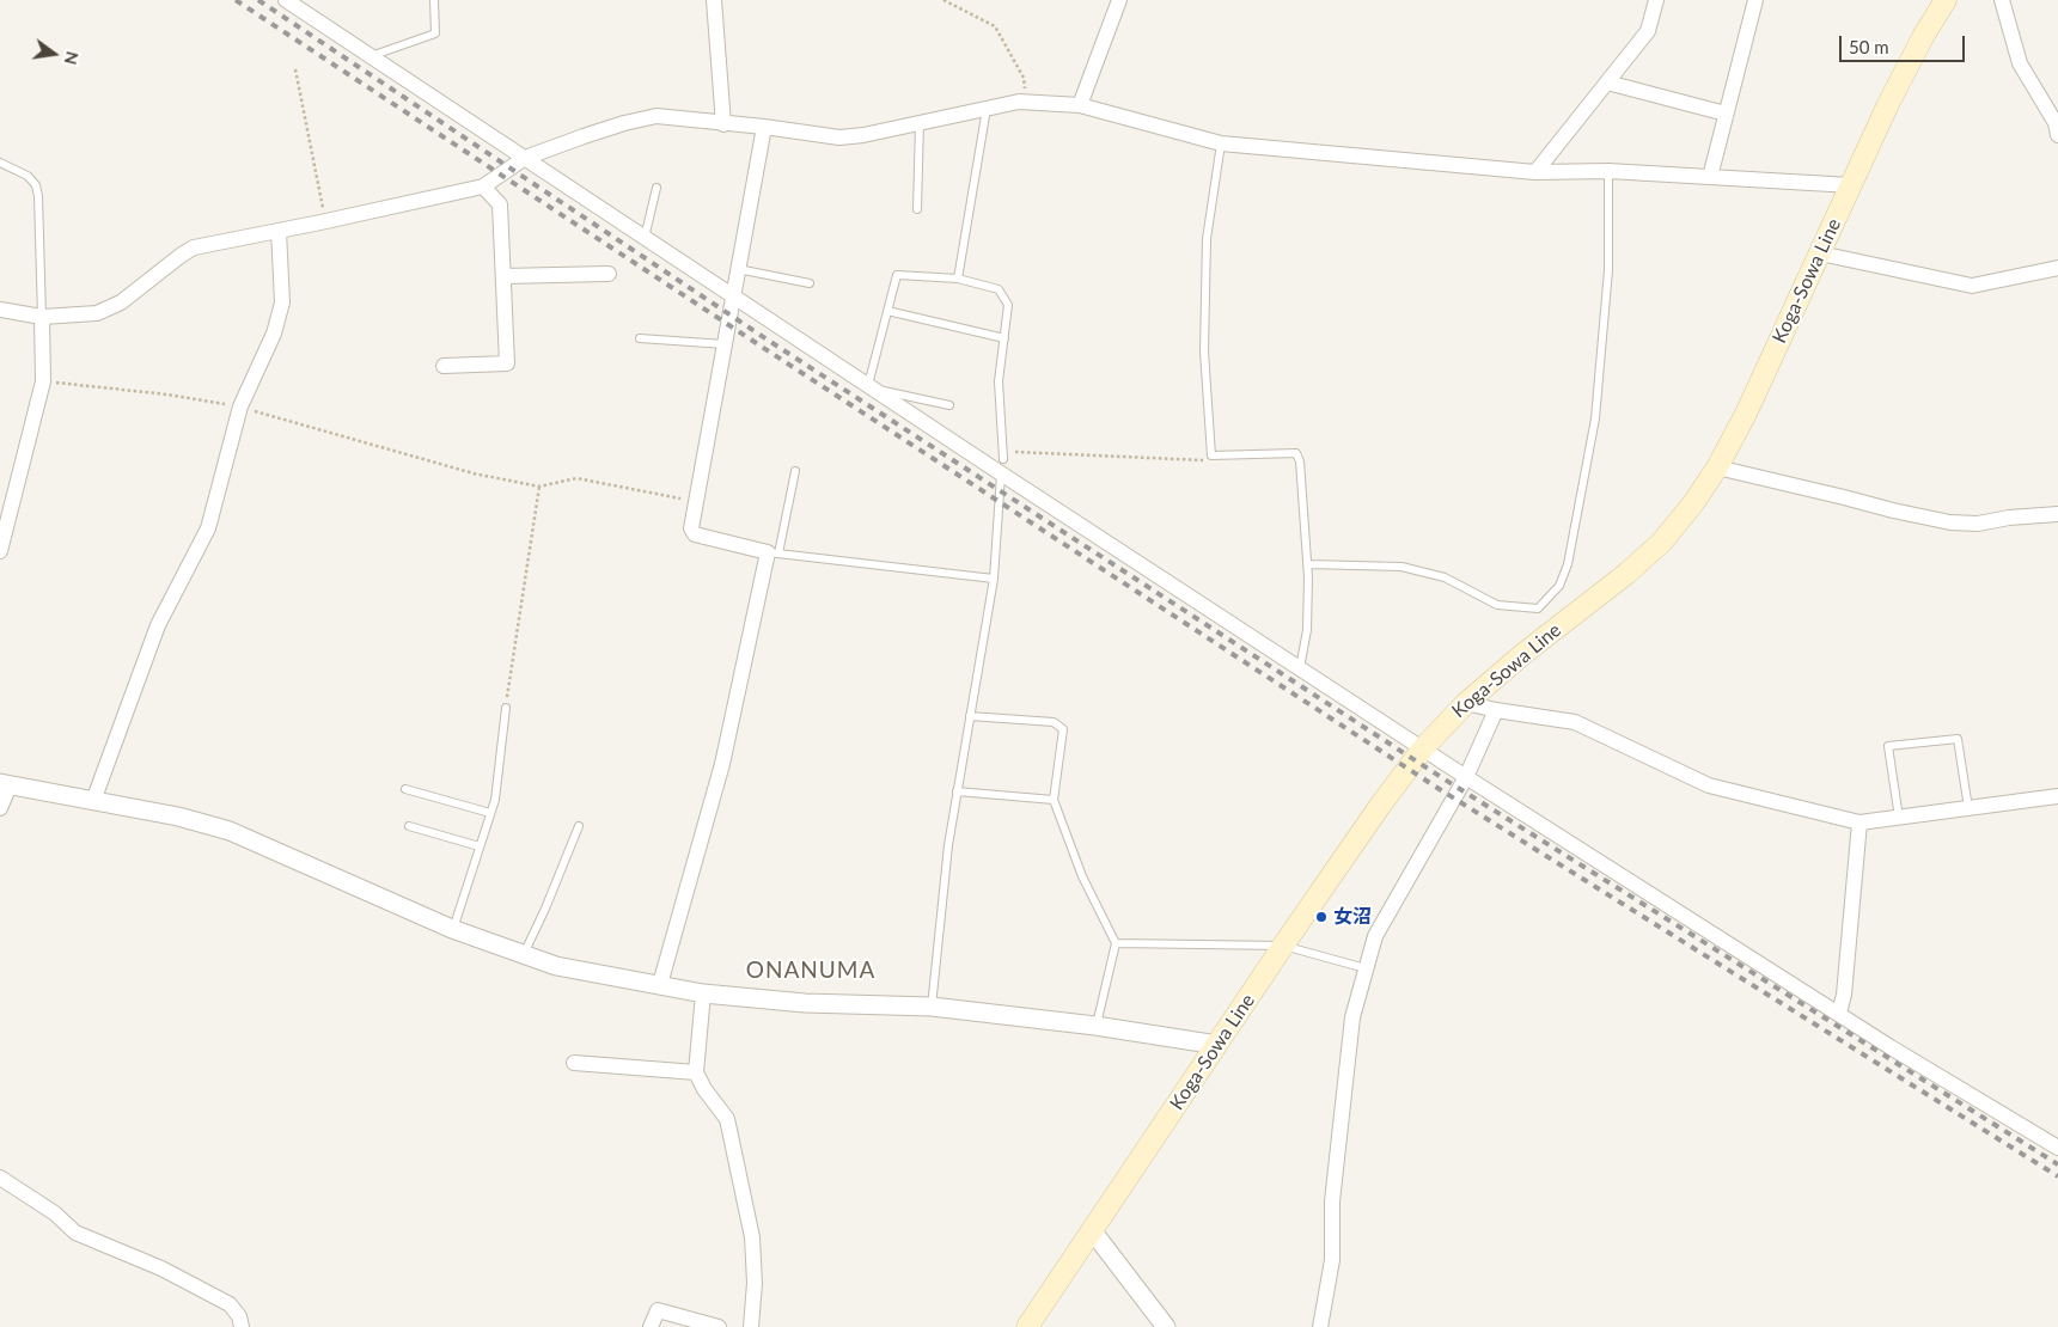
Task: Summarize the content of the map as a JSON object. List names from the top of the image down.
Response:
{
  "streets": {
    "main road": ["Koga-Sowa Line"]
  },
  "districts": ["ONANUMA"],
  "places": ["女沼"],
  "scale_bar": "50 m",
  "north": "right"
}
